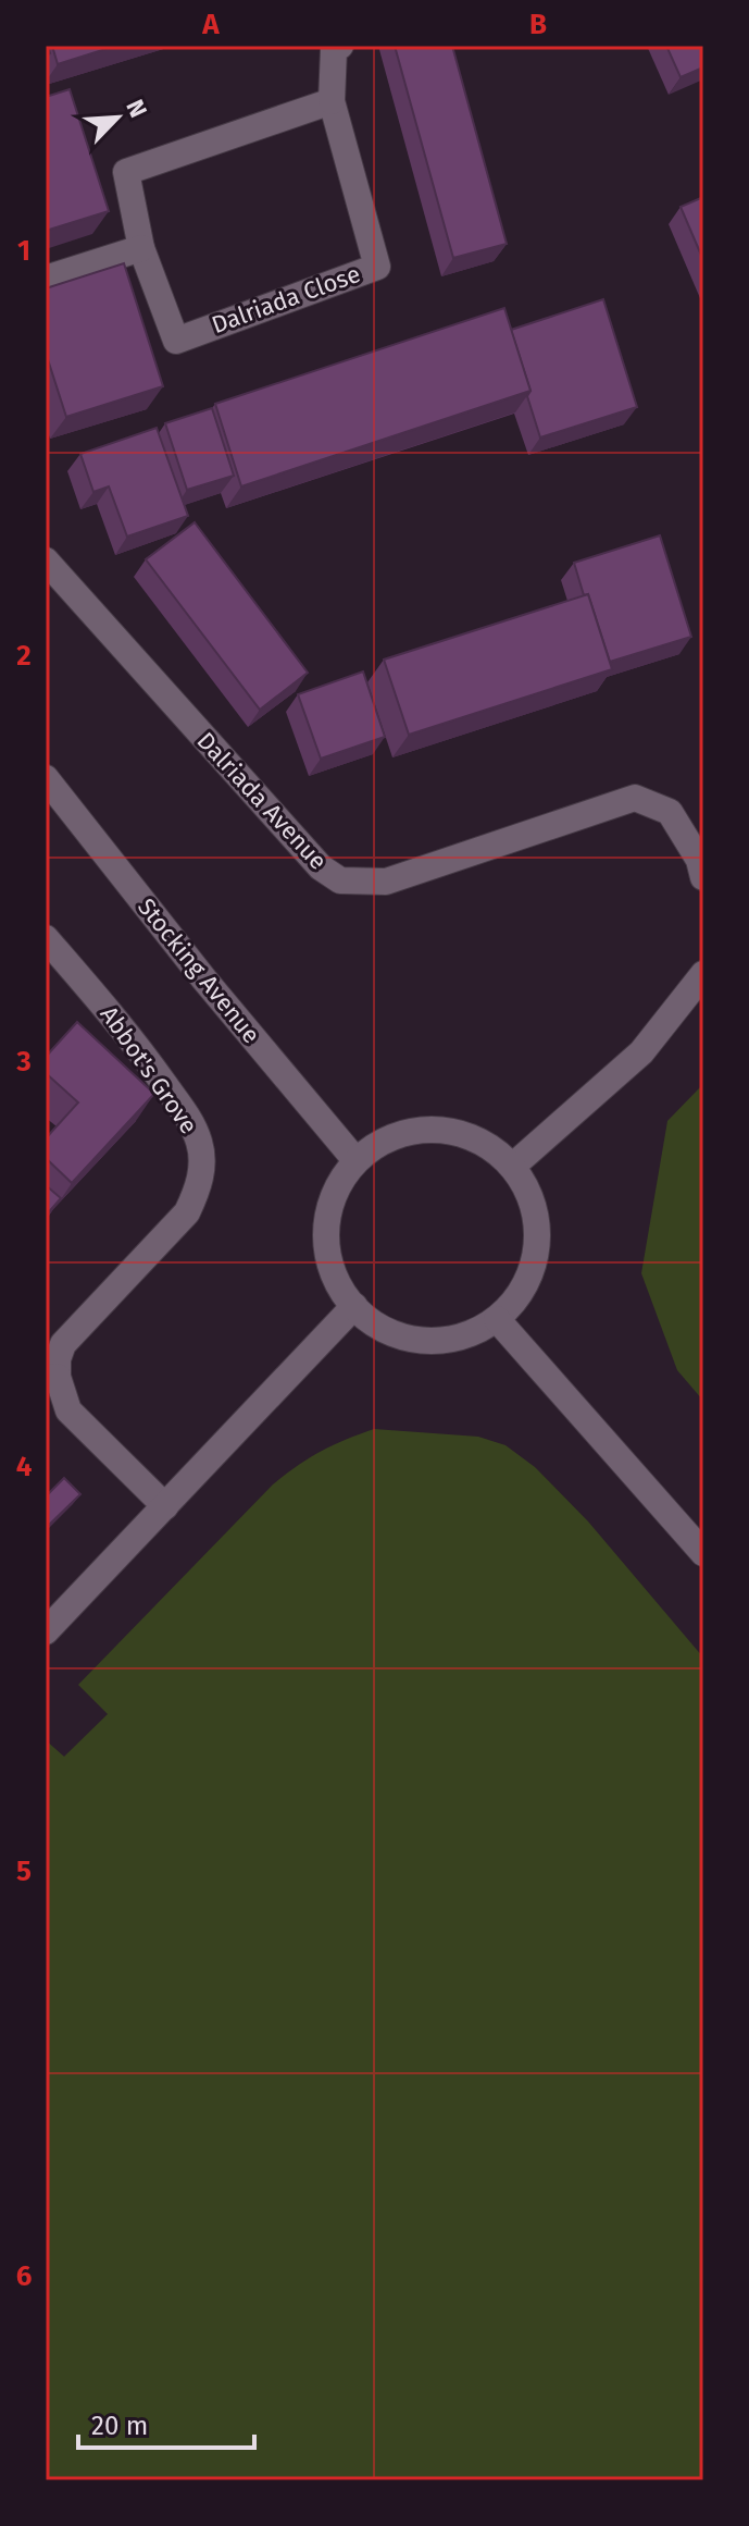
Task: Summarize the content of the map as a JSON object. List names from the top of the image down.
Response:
{
  "streets": {
    "street": [
      "Dalriada Close",
      "Dalriada Avenue",
      "Stocking Avenue",
      "Abbot's Grove"
    ]
  },
  "scale_bar": "20 m",
  "north": "top right",
  "grid": {
    "columns": ["A", "B"],
    "rows": [
      "1",
      "2",
      "3",
      "4",
      "5",
      "6"
    ]
  }
}
